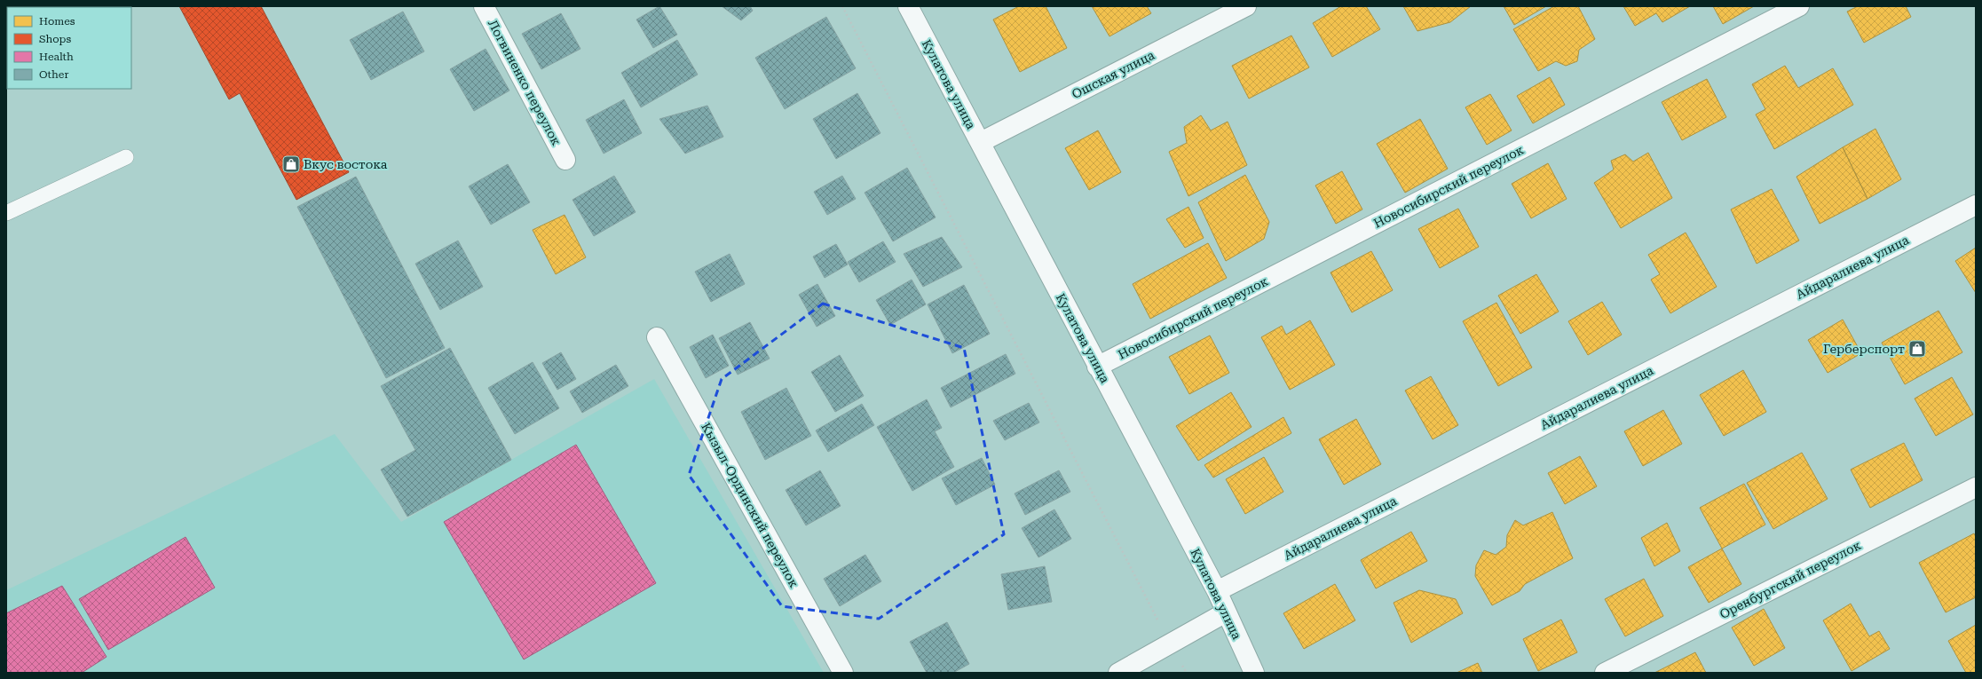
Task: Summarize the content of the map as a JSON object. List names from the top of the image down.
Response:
{
  "streets": {
    "street": [
      "Ошская улица",
      "Логвиненко переулок",
      "Кулатова улица",
      "Новосибирский переулок",
      "Айдаралиева улица",
      "Кызыл-Ординский переулок",
      "Оренбургский переулок"
    ]
  },
  "crossings": [
    ["Ошская улица", "Кулатова улица"],
    ["Кулатова улица", "Новосибирский переулок"],
    ["Кулатова улица", "Айдаралиева улица"]
  ],
  "places": {
    "shop": ["Вкус востока", "Герберспорт"]
  },
  "legend": [
    "Homes",
    "Shops",
    "Health",
    "Other"
  ]
}
